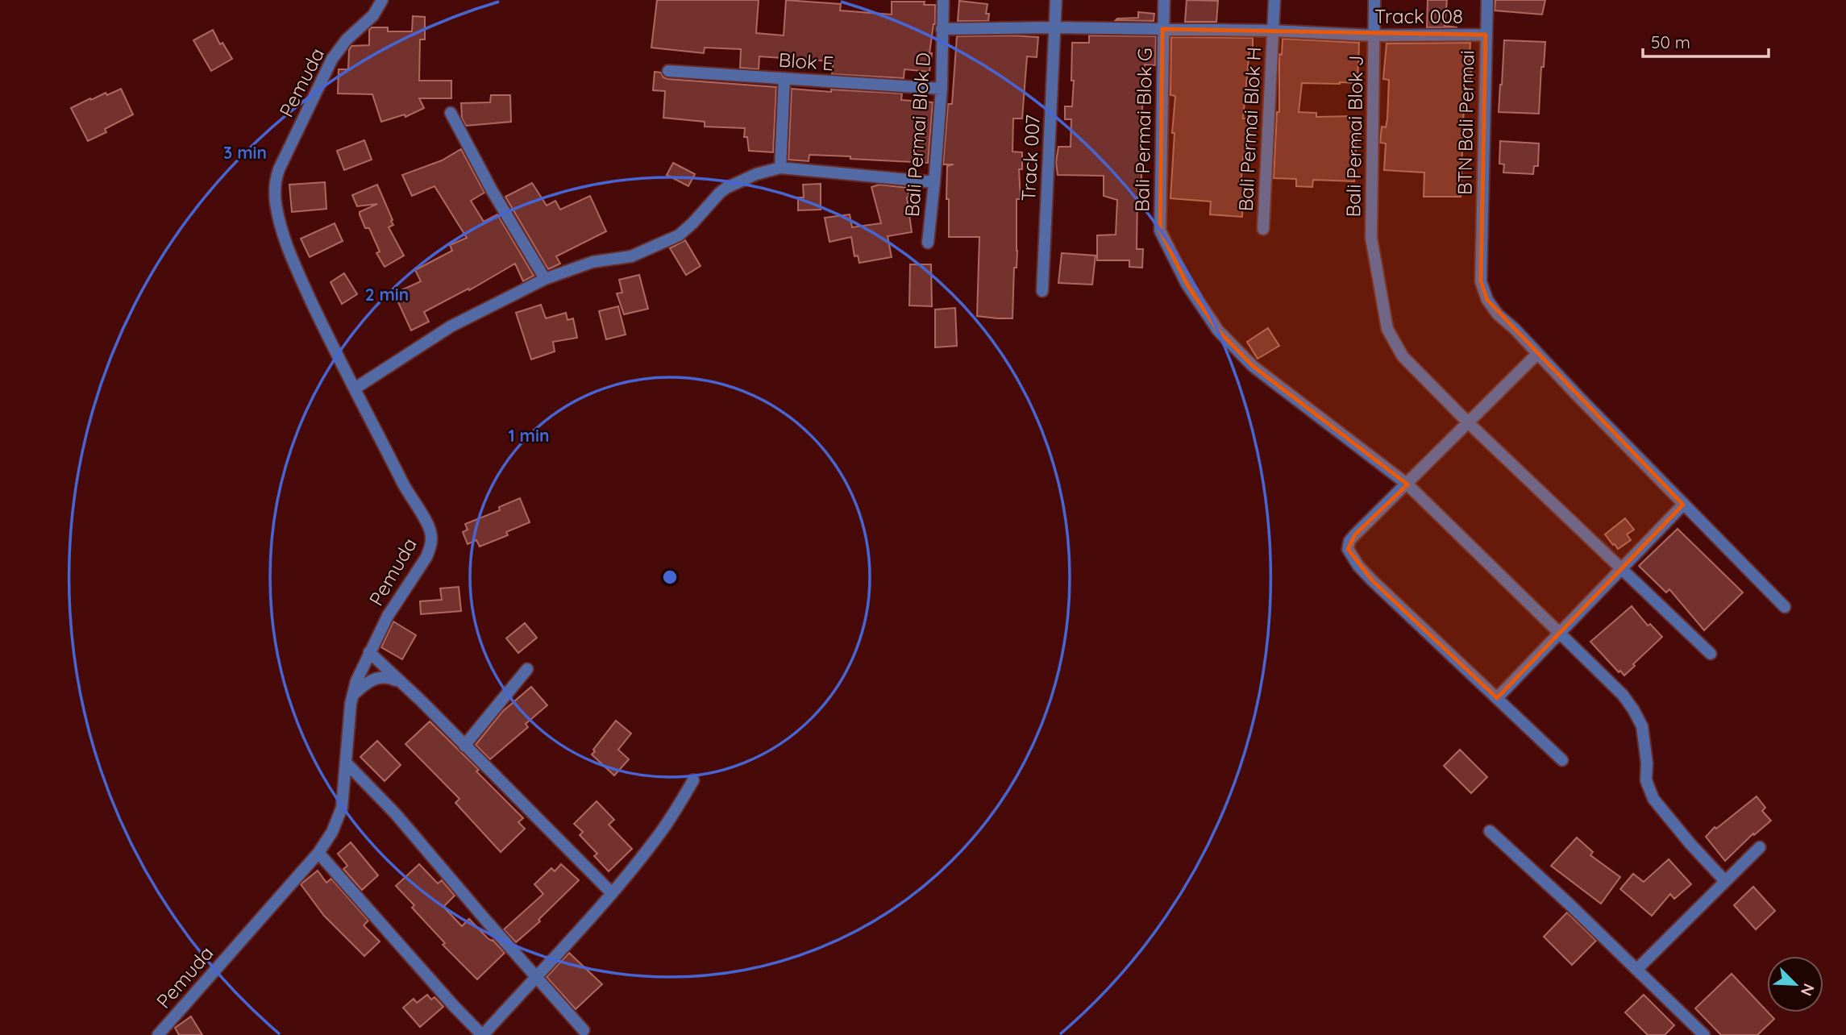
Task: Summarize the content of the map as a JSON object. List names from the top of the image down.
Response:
{
  "streets": {
    "street": [
      "Track 008",
      "Blok E",
      "Pemuda",
      "BTN Bali Permai",
      "Bali Permai Blok H",
      "Bali Permai Blok G",
      "Bali Permai Blok D",
      "Bali Permai Blok J",
      "Track 007"
    ]
  },
  "crossings": [
    ["Track 008", "BTN Bali Permai"],
    ["Track 008", "Bali Permai Blok H"],
    ["Track 008", "Bali Permai Blok G"],
    ["Track 008", "Bali Permai Blok D"],
    ["Track 008", "Bali Permai Blok J"],
    ["Track 008", "Track 007"],
    ["Blok E", "Bali Permai Blok D"]
  ],
  "scale_bar": "50 m",
  "north": "bottom right",
  "rings": ["3 min", "2 min", "1 min"]
}
